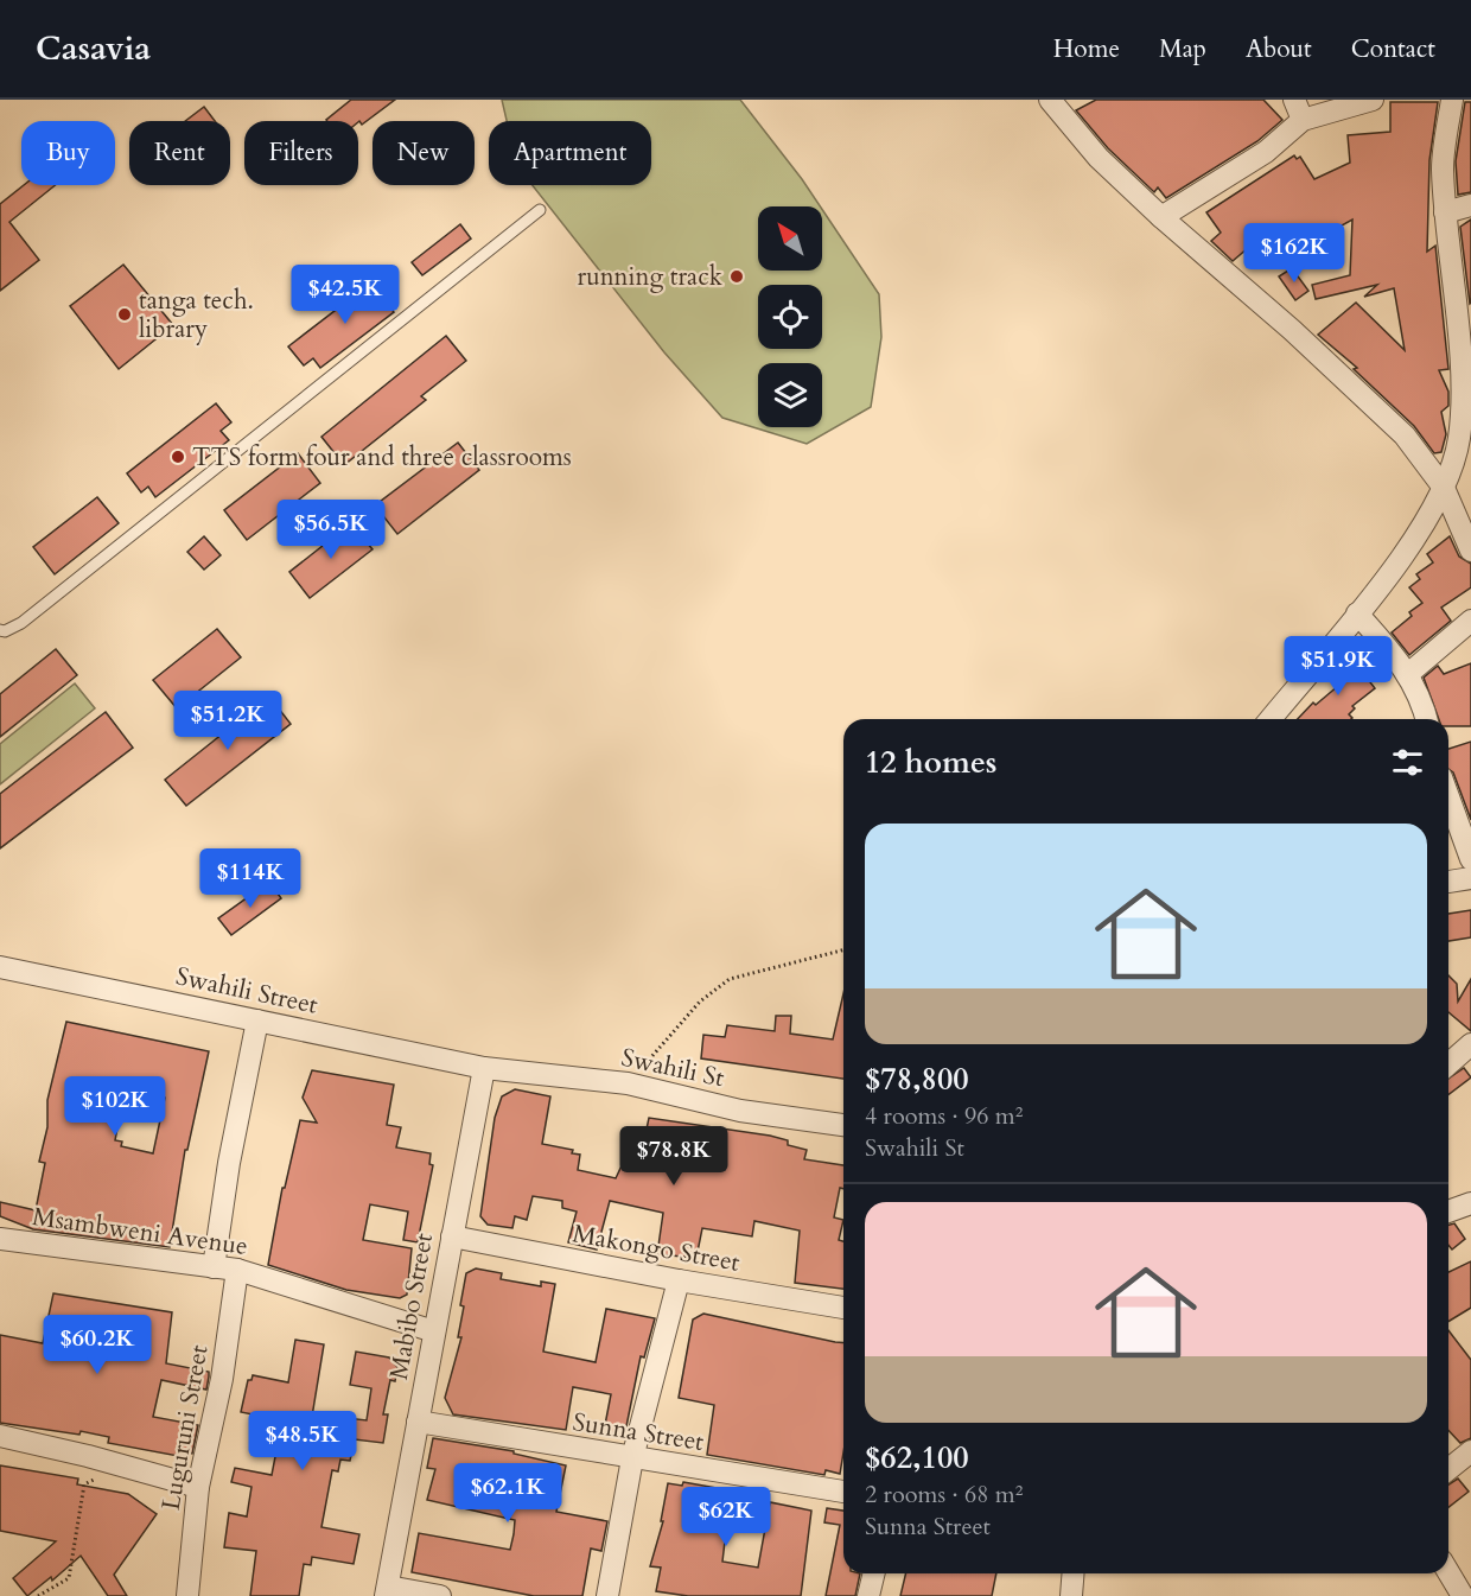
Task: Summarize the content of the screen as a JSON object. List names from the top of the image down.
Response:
{
  "streets": {
    "street": [
      "Swahili Street",
      "Swahili St",
      "Msambweni Avenue",
      "Makongo Street",
      "Mabibo Street",
      "Luguruni Street",
      "Sunna Street"
    ]
  },
  "crossings": [
    ["Swahili Street", "Swahili St"],
    ["Swahili Street", "Mabibo Street"],
    ["Swahili St", "Mabibo Street"],
    ["Msambweni Avenue", "Mabibo Street"],
    ["Msambweni Avenue", "Luguruni Street"],
    ["Makongo Street", "Mabibo Street"],
    ["Mabibo Street", "Sunna Street"]
  ],
  "places": ["running track", "tanga tech. library", "TTS form four and three classrooms"],
  "north": "top left",
  "page": {
    "header": "Casavia",
    "nav": [
      "Home",
      "Map",
      "About",
      "Contact"
    ],
    "chip": [
      "Buy",
      "Rent",
      "Filters",
      "New",
      "Apartment"
    ],
    "price": [
      "$162K",
      "$42.5K",
      "$56.5K",
      "$51.9K",
      "$51.2K",
      "$114K",
      "$102K",
      "$78.8K",
      "$60.2K",
      "$48.5K",
      "$62.1K",
      "$62K"
    ],
    "heading": "12 homes",
    "list": [
      {
        "name": "$78,800",
        "note": "4 rooms · 96 m² · Swahili St"
      },
      {
        "name": "$62,100",
        "note": "2 rooms · 68 m² · Sunna Street"
      }
    ]
  }
}
